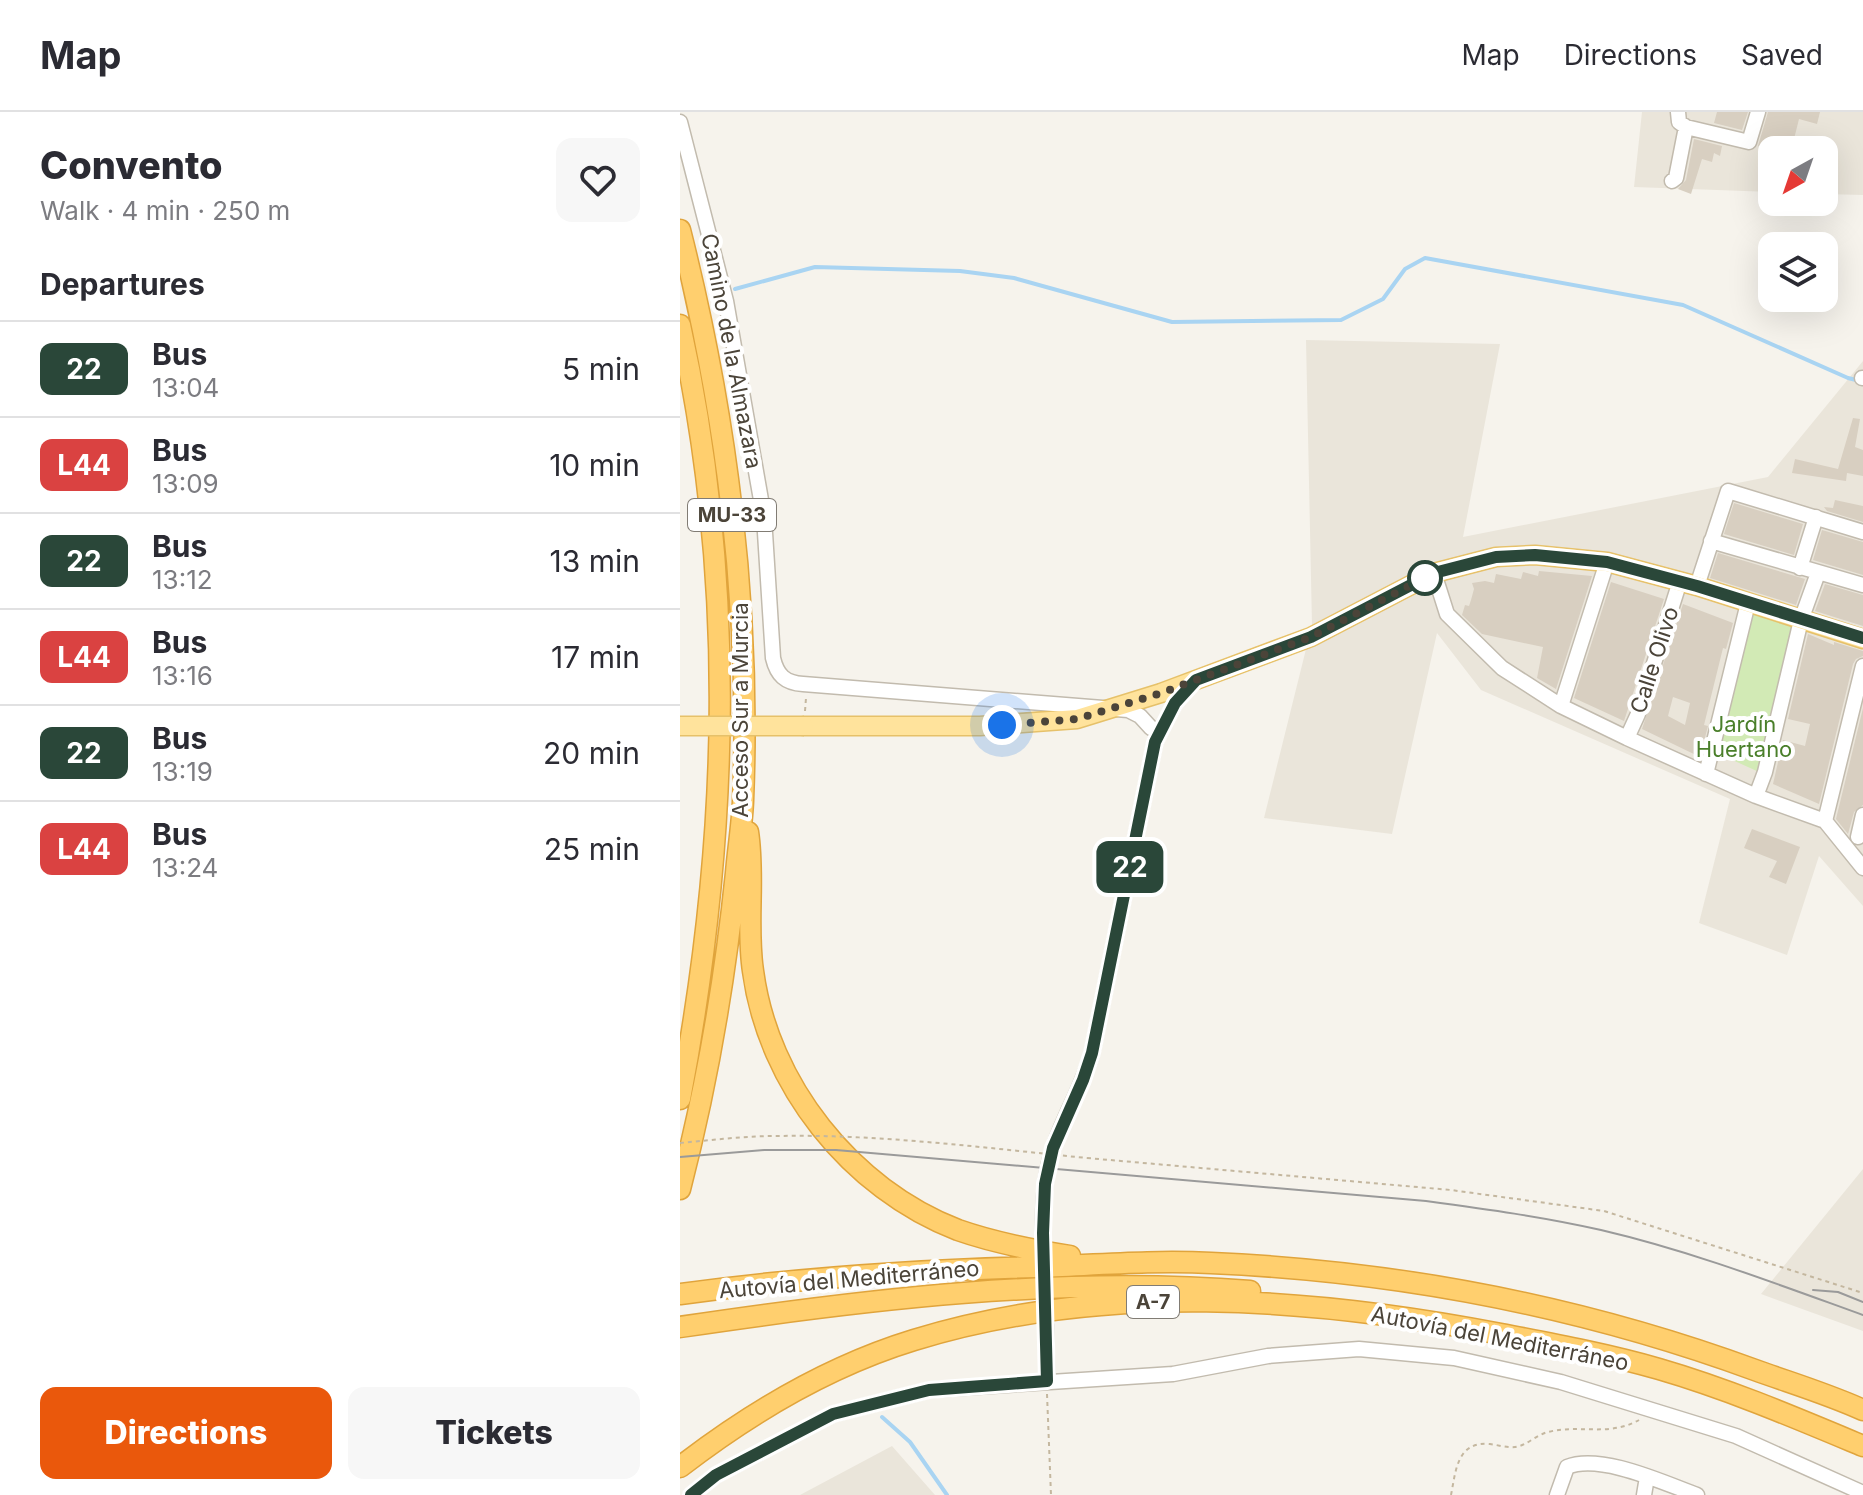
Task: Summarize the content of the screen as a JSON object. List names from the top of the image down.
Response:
{
  "streets": {
    "highway": [
      "MU-33",
      "Acceso Sur a Murcia",
      "Autovía del Mediterráneo",
      "A-7"
    ],
    "street": ["Camino de la Almazara", "Calle Olivo"]
  },
  "parks": ["Jardín Huertano"],
  "lines": ["bus line 22"],
  "north": "bottom left",
  "page": {
    "header": "Map",
    "nav": ["Map", "Directions", "Saved"],
    "heading": [
      ["Convento", "Walk · 4 min · 250 m"],
      "Departures"
    ],
    "on_map": "22",
    "list": [
      {
        "mark": "22",
        "name": "Bus",
        "note": "13:04",
        "value": "5 min"
      },
      {
        "mark": "L44",
        "name": "Bus",
        "note": "13:09",
        "value": "10 min"
      },
      {
        "mark": "22",
        "name": "Bus",
        "note": "13:12",
        "value": "13 min"
      },
      {
        "mark": "L44",
        "name": "Bus",
        "note": "13:16",
        "value": "17 min"
      },
      {
        "mark": "22",
        "name": "Bus",
        "note": "13:19",
        "value": "20 min"
      },
      {
        "mark": "L44",
        "name": "Bus",
        "note": "13:24",
        "value": "25 min"
      }
    ],
    "buttons": ["Directions", "Tickets"]
  }
}
